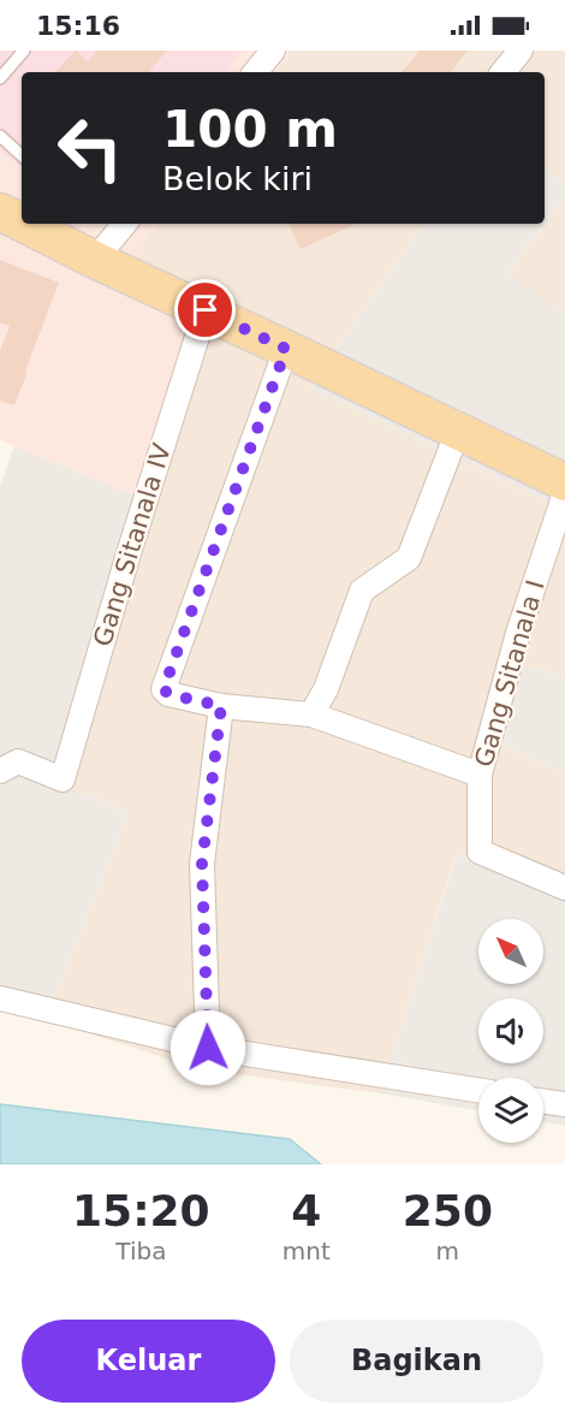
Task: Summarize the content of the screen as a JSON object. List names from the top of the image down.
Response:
{
  "streets": {
    "street": ["Gang Sitanala IV", "Gang Sitanala I"]
  },
  "north": "top left",
  "page": {
    "status": "15:16",
    "turn": ["100 m", "Belok kiri"],
    "eta": [
      "15:20",
      "Tiba",
      "4",
      "mnt",
      "250",
      "m"
    ],
    "buttons": ["Keluar", "Bagikan"]
  }
}
